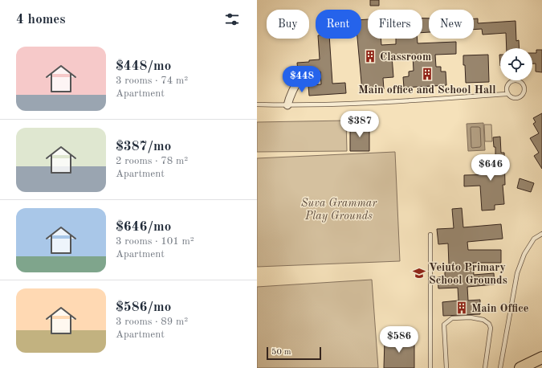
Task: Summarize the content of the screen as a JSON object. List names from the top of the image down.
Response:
{
  "parks": ["Suva Grammar Play Grounds"],
  "places": {
    "building": ["Classroom", "Main office and School Hall", "Main Office"],
    "school or university": ["Veiuto Primary School Grounds"]
  },
  "scale_bar": "50 m",
  "page": {
    "heading": "4 homes",
    "chip": [
      "Buy",
      "Rent",
      "Filters",
      "New"
    ],
    "list": [
      {
        "name": "$448/mo",
        "note": "3 rooms · 74 m² · Apartment"
      },
      {
        "name": "$387/mo",
        "note": "2 rooms · 78 m² · Apartment"
      },
      {
        "name": "$646/mo",
        "note": "3 rooms · 101 m² · Apartment"
      },
      {
        "name": "$586/mo",
        "note": "3 rooms · 89 m² · Apartment"
      }
    ],
    "price": [
      "$448",
      "$387",
      "$646",
      "$586"
    ],
    "scale": "50 m"
  }
}
